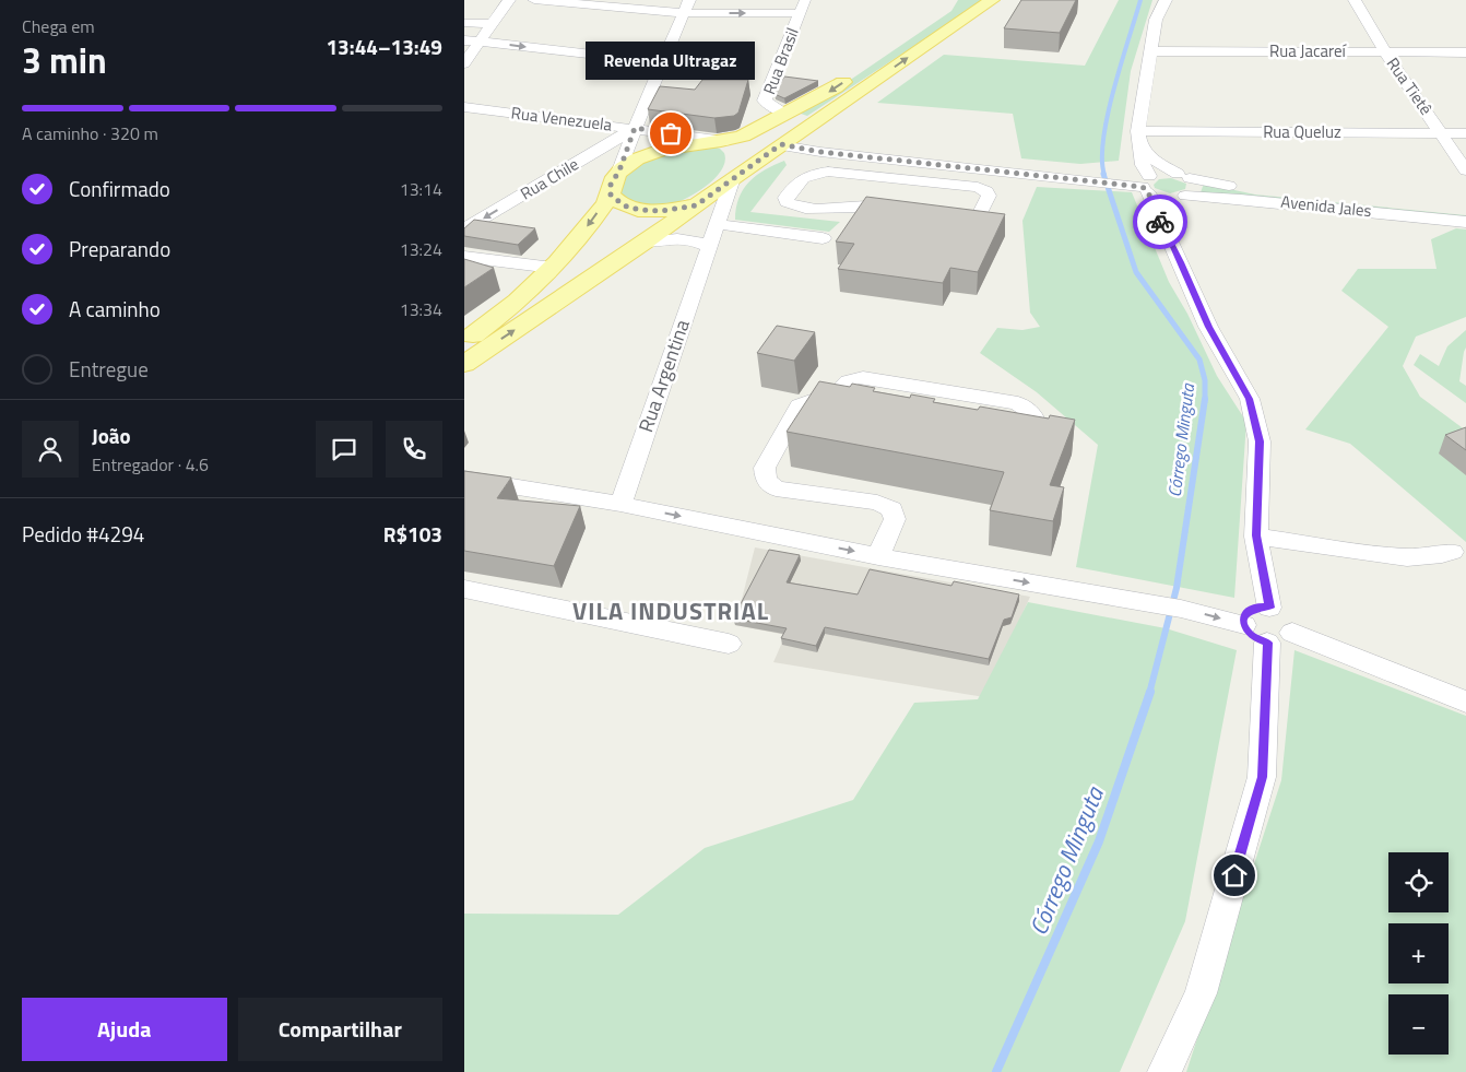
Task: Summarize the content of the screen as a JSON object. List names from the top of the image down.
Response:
{
  "streets": {
    "street": [
      "Rua Jacareí",
      "Rua Brasil",
      "Rua Tietê",
      "Rua Venezuela",
      "Rua Queluz",
      "Rua Chile",
      "Avenida Jales",
      "Rua Argentina"
    ]
  },
  "crossings": [
    ["Rua Jacareí", "Rua Tietê"],
    ["Rua Tietê", "Rua Queluz"],
    ["Rua Venezuela", "Rua Chile"]
  ],
  "districts": ["VILA INDUSTRIAL"],
  "water": ["Córrego Minguta"],
  "places": ["Revenda Ultragaz"],
  "page": {
    "heading": ["3 min", "Chega em", "13:44–13:49"],
    "panel": [
      "João",
      "Entregador · 4.6",
      "Pedido #4294",
      "R$103"
    ],
    "bubble": "Revenda Ultragaz",
    "bar": "A caminho · 320 m",
    "list": [
      ["Confirmado", "13:14"],
      ["Preparando", "13:24"],
      ["A caminho", "13:34"],
      "Entregue"
    ],
    "map_buttons": ["+", "−"],
    "buttons": ["Ajuda", "Compartilhar"]
  }
}
